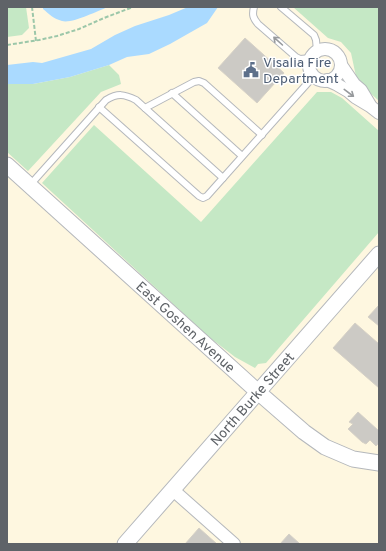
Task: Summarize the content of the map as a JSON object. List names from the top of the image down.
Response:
{
  "streets": {
    "street": ["East Goshen Avenue", "North Burke Street"]
  },
  "crossings": [
    ["East Goshen Avenue", "North Burke Street"]
  ],
  "places": {
    "public building": ["Visalia Fire Department"]
  }
}
